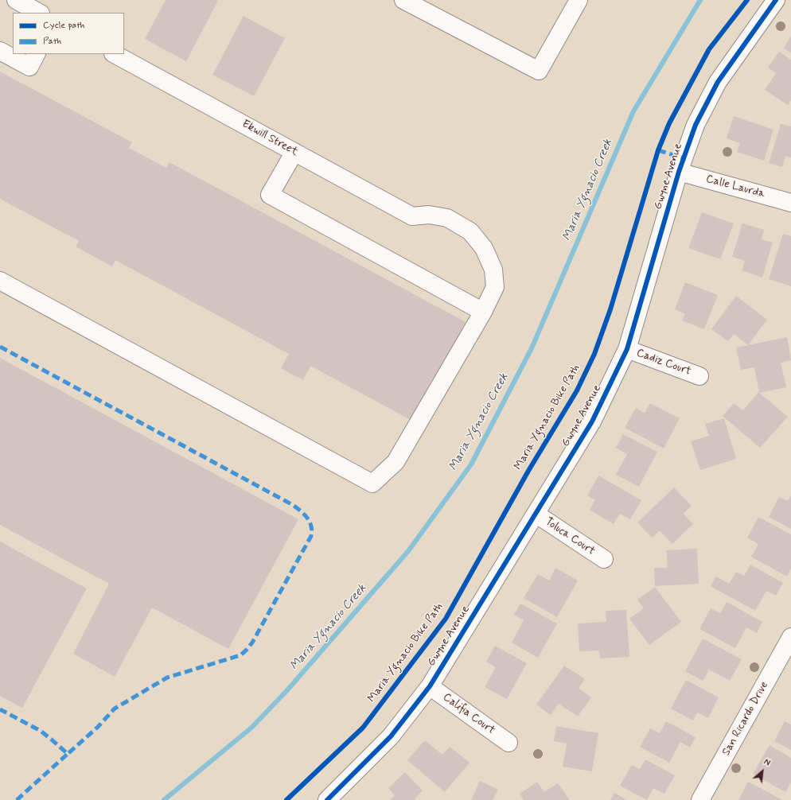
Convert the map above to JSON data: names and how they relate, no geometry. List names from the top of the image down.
{
  "streets": {
    "street": [
      "Ekwill Street",
      "Gwyne Avenue",
      "Calle Laurda",
      "Cadiz Court",
      "Toluca Court",
      "Califia Court",
      "San Ricardo Drive"
    ],
    "cycle path": ["Maria Ygnacio Bike Path"]
  },
  "crossings": [
    ["Gwyne Avenue", "Calle Laurda"],
    ["Gwyne Avenue", "Cadiz Court"],
    ["Gwyne Avenue", "Toluca Court"],
    ["Gwyne Avenue", "Califia Court"]
  ],
  "water": ["Maria Ygnacio Creek"],
  "legend": ["Cycle path", "Path"],
  "north": "top right"
}
